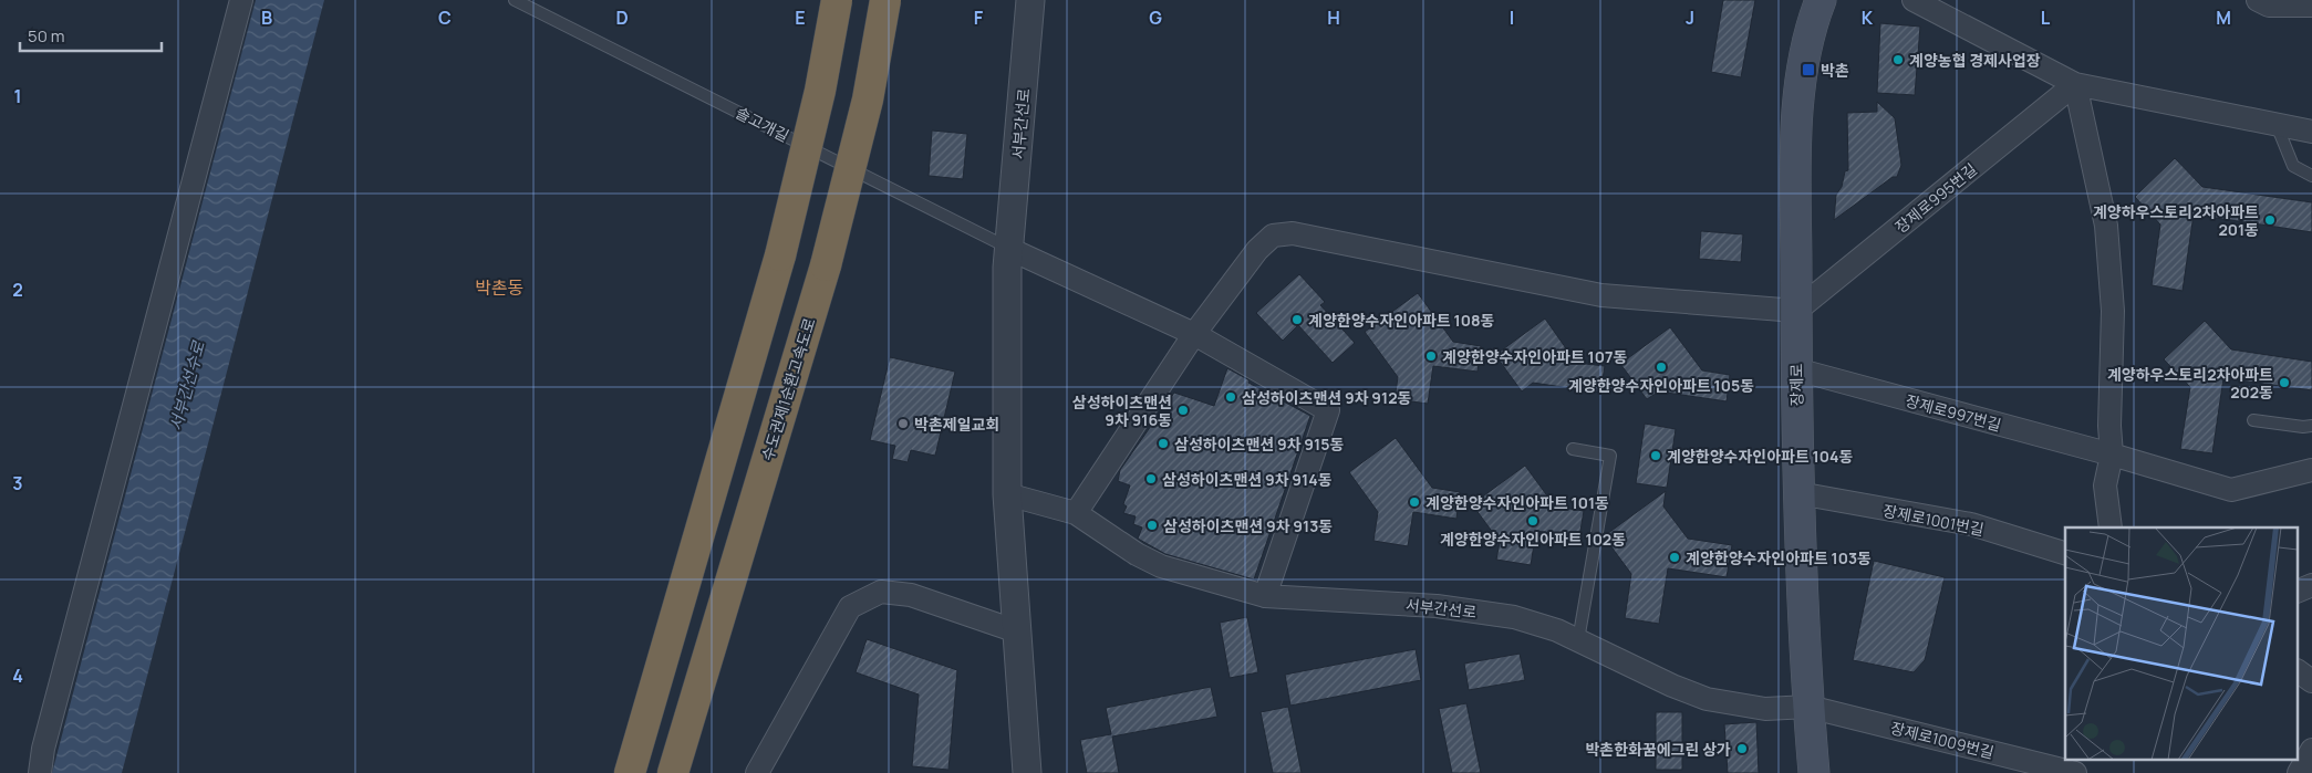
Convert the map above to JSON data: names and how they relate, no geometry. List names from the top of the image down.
{
  "streets": {
    "highway": ["수도권제1순환고속도로"],
    "main road": ["장제로"],
    "street": [
      "서부간선로",
      "장제로995번길",
      "장제로997번길",
      "장제로1001번길",
      "장제로1009번길"
    ],
    "lane": ["솔고개길"]
  },
  "crossings": [
    ["솔고개길", "서부간선로"],
    ["서부간선로", "장제로"],
    ["서부간선로", "장제로1009번길"],
    ["장제로995번길", "장제로"],
    ["장제로", "장제로997번길"],
    ["장제로", "장제로1001번길"],
    ["장제로", "장제로1009번길"]
  ],
  "districts": ["박촌동"],
  "water": ["서부간선수로"],
  "places": {
    "other": [
      "계양농협 경제사업장",
      "계양하우스토리2차아파트 201동",
      "계양한양수자인아파트 108동",
      "계양한양수자인아파트 107동",
      "계양한양수자인아파트 105동",
      "계양하우스토리2차아파트 202동",
      "삼성하이츠맨션 9차 912동",
      "삼성하이츠맨션 9차 916동",
      "박촌제일교회",
      "삼성하이츠맨션 9차 915동",
      "계양한양수자인아파트 104동",
      "삼성하이츠맨션 9차 914동",
      "계양한양수자인아파트 101동",
      "계양한양수자인아파트 102동",
      "삼성하이츠맨션 9차 913동",
      "계양한양수자인아파트 103동",
      "박촌한화꿈에그린 상가"
    ],
    "transit": ["박촌"]
  },
  "scale_bar": "50 m",
  "grid": {
    "columns": [
      "B",
      "C",
      "D",
      "E",
      "F",
      "G",
      "H",
      "I",
      "J",
      "K",
      "L",
      "M"
    ],
    "rows": [
      "1",
      "2",
      "3",
      "4"
    ]
  }
}
